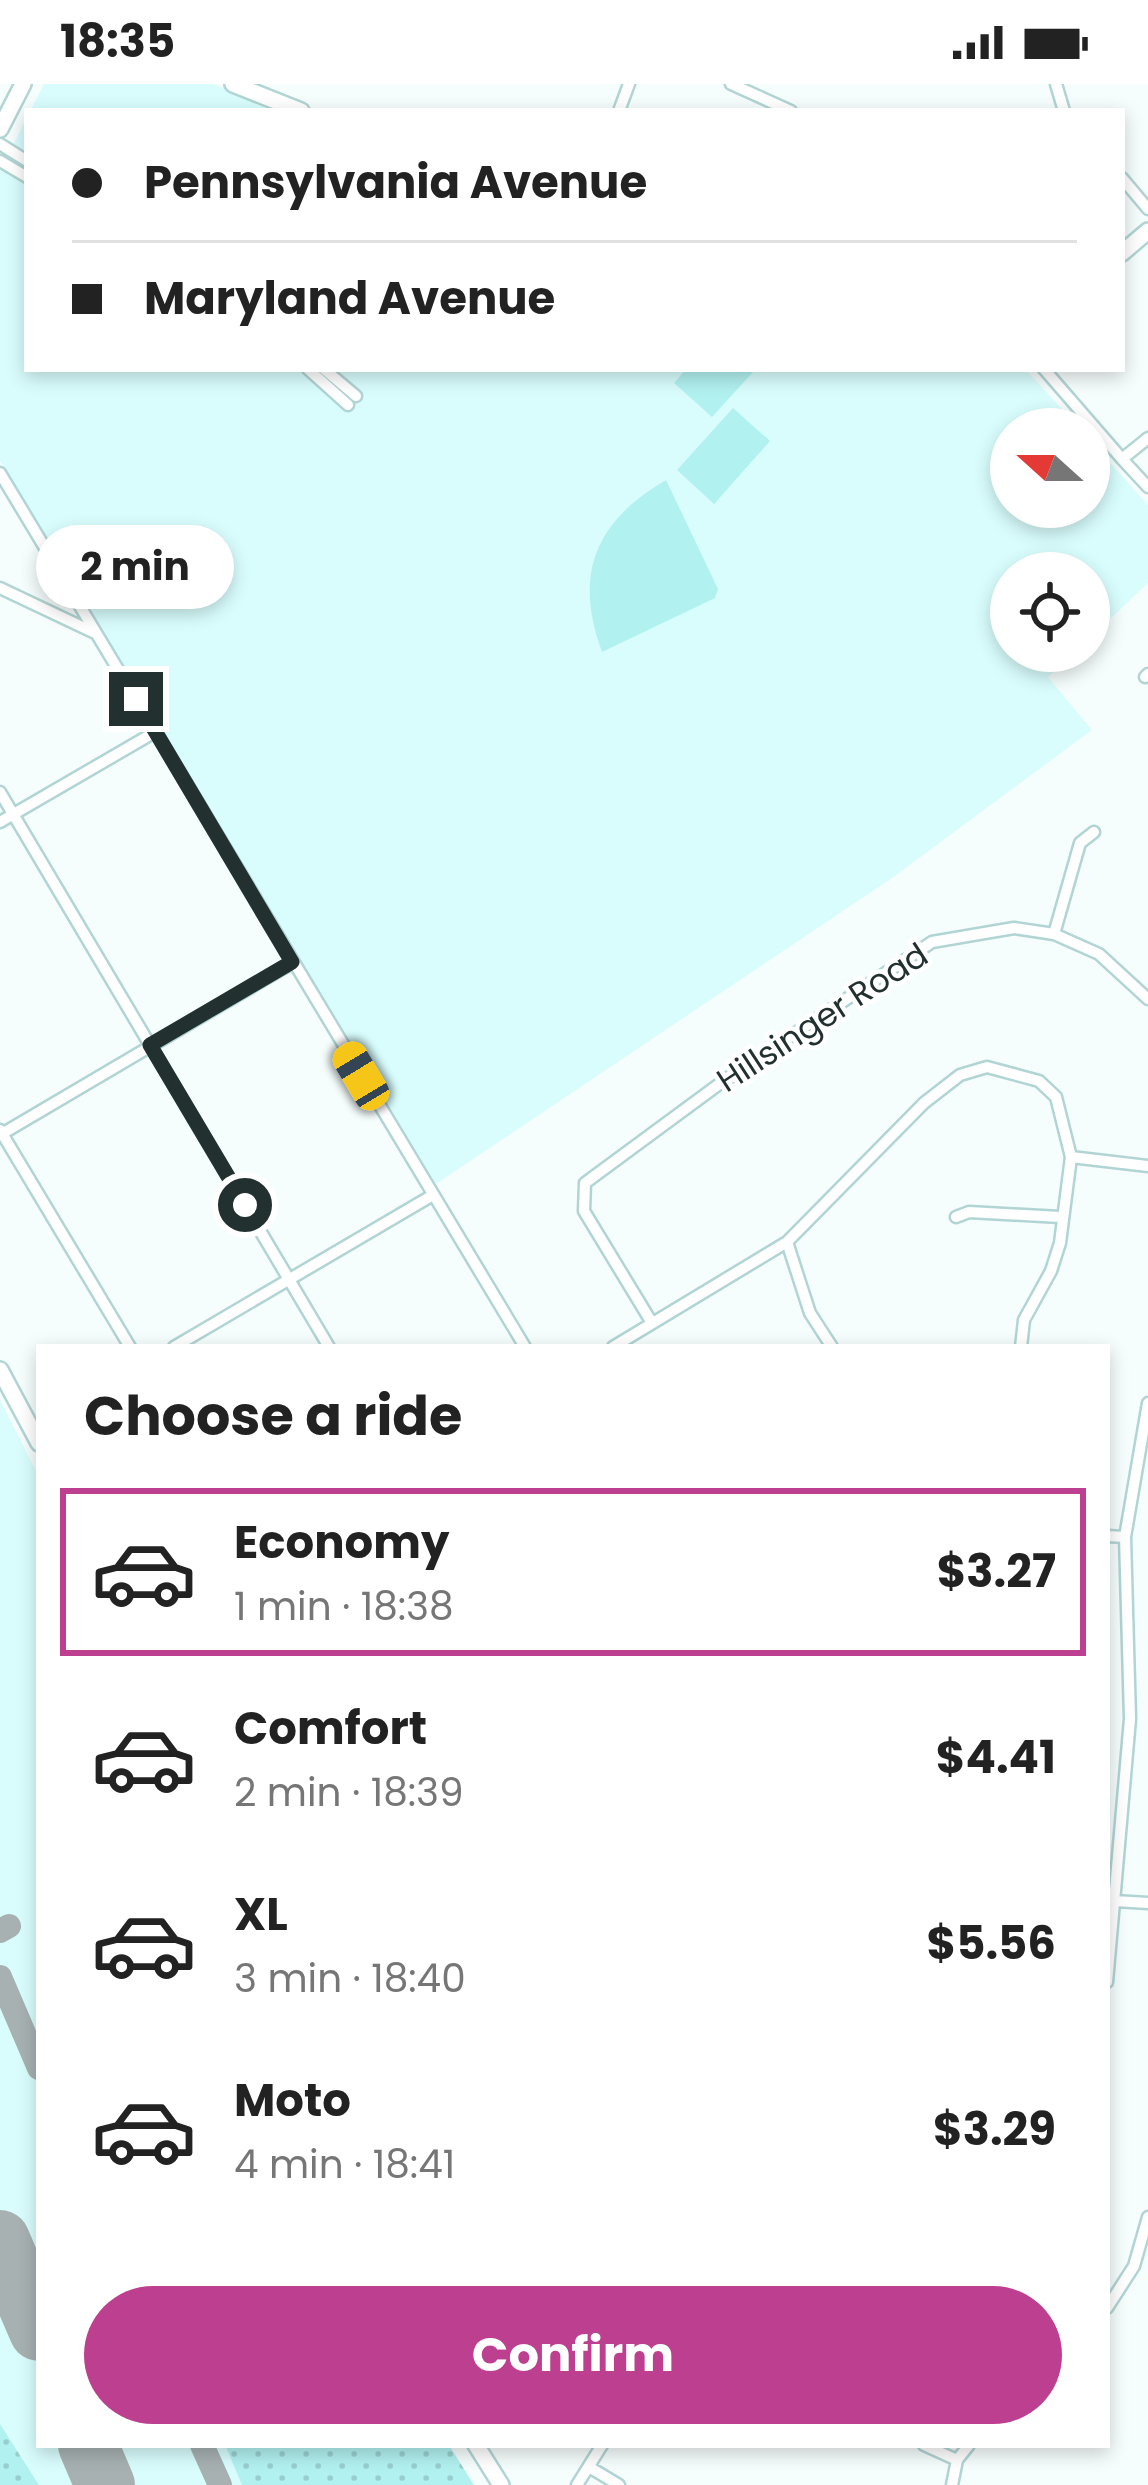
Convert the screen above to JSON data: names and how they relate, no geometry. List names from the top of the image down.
{
  "streets": {
    "street": ["Hillsinger Road"]
  },
  "north": "left",
  "page": {
    "status": "18:35",
    "banner": ["Pennsylvania Avenue", "Maryland Avenue"],
    "bubble": "2 min",
    "heading": "Choose a ride",
    "list": [
      {
        "name": "Economy",
        "note": "1 min · 18:38",
        "value": "$3.27"
      },
      {
        "name": "Comfort",
        "note": "2 min · 18:39",
        "value": "$4.41"
      },
      {
        "name": "XL",
        "note": "3 min · 18:40",
        "value": "$5.56"
      },
      {
        "name": "Moto",
        "note": "4 min · 18:41",
        "value": "$3.29"
      }
    ],
    "buttons": "Confirm"
  }
}
